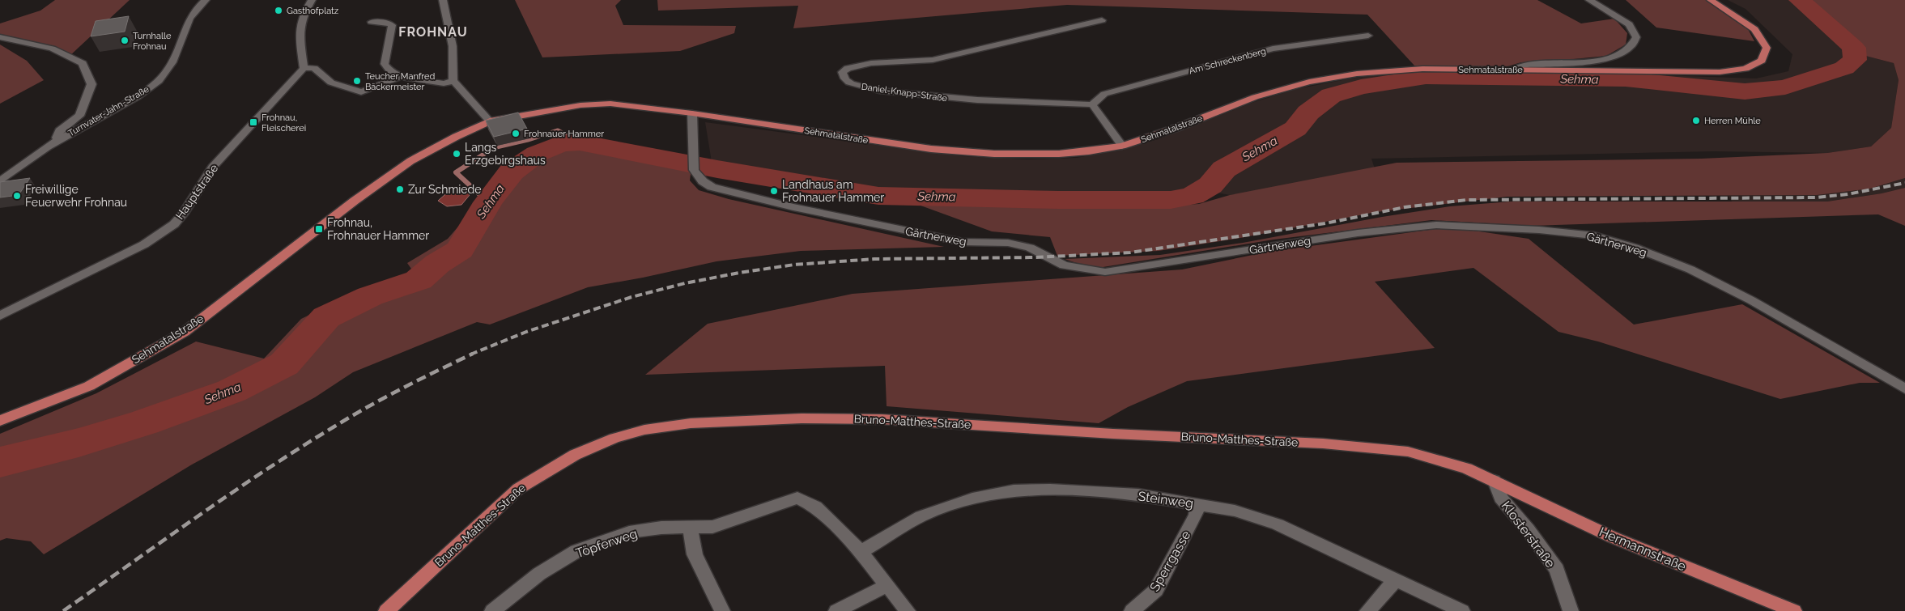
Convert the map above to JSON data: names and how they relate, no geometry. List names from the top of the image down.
{
  "streets": {
    "main road": ["Sehmatalstraße", "Bruno-Matthes-Straße", "Hermannstraße"],
    "street": [
      "Am Schreckenberg",
      "Daniel-Knapp-Straße",
      "Turnvater-Jahn-Straße",
      "Hauptstraße",
      "Gärtnerweg",
      "Steinweg",
      "Klosterstraße",
      "Töpferweg",
      "Sperrgasse"
    ]
  },
  "crossings": [
    ["Am Schreckenberg", "Daniel-Knapp-Straße"],
    ["Sehmatalstraße", "Gärtnerweg"],
    ["Bruno-Matthes-Straße", "Klosterstraße"],
    ["Bruno-Matthes-Straße", "Hermannstraße"],
    ["Steinweg", "Töpferweg"],
    ["Steinweg", "Sperrgasse"],
    ["Klosterstraße", "Hermannstraße"]
  ],
  "districts": ["FROHNAU"],
  "water": ["Sehma"],
  "places": {
    "other": [
      "Gasthofplatz",
      "Turnhalle Frohnau",
      "Teucher Manfred Bäckermeister",
      "Herren Mühle",
      "Frohnauer Hammer",
      "Langs Erzgebirgshaus",
      "Zur Schmiede",
      "Landhaus am Frohnauer Hammer",
      "Freiwillige Feuerwehr Frohnau"
    ],
    "transit": ["Frohnau, Fleischerei", "Frohnau, Frohnauer Hammer"]
  }
}
